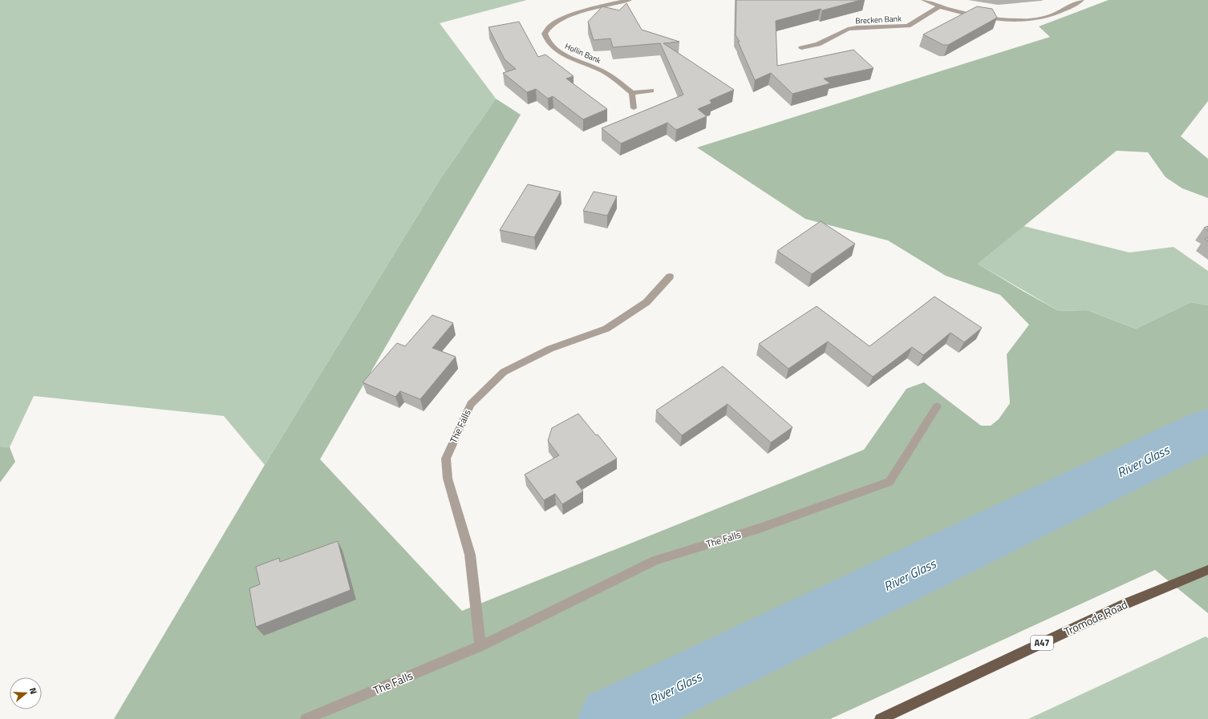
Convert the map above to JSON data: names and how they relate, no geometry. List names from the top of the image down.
{
  "streets": {
    "main road": ["Tromode Road", "A47"],
    "street": ["Brecken Bank", "Hollin Bank", "The Falls"]
  },
  "water": ["River Glass"],
  "north": "right"
}
